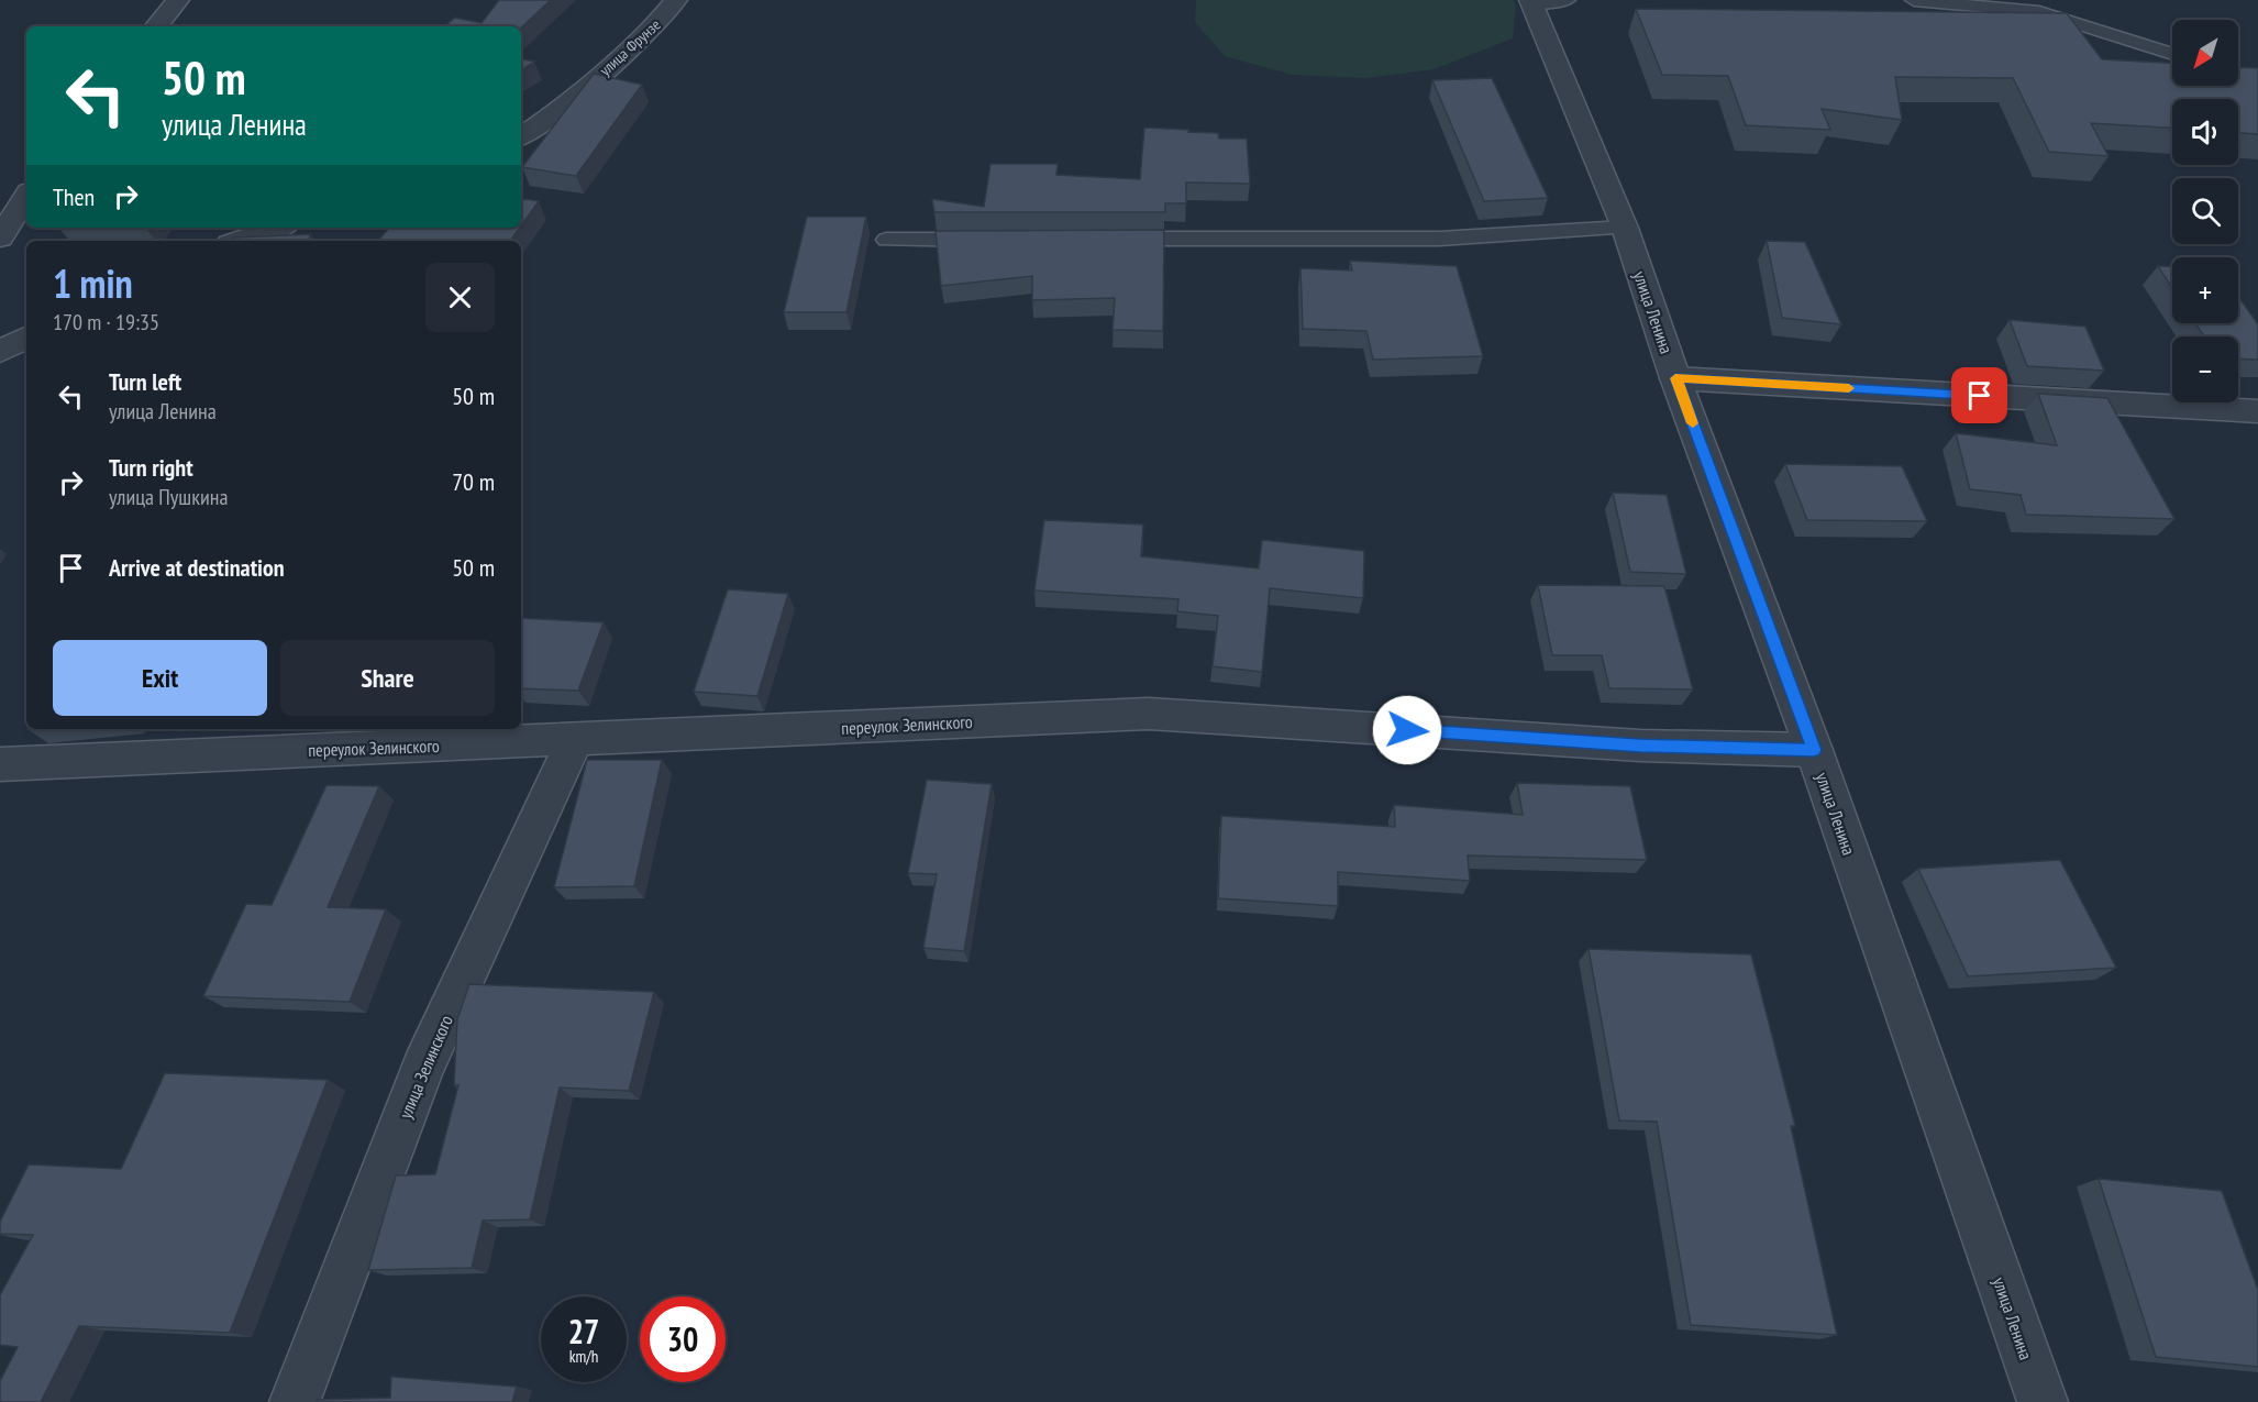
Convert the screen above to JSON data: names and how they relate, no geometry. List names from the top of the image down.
{
  "streets": {
    "street": [
      "улица Фрунзе",
      "улица Ленина",
      "переулок Зелинского",
      "улица Зелинского"
    ]
  },
  "crossings": [
    ["улица Ленина", "переулок Зелинского"],
    ["переулок Зелинского", "улица Зелинского"]
  ],
  "north": "bottom left",
  "page": {
    "map_buttons": ["+", "−"],
    "turn": ["50 m", "улица Ленина"],
    "then": "Then",
    "heading": ["1 min", "170 m · 19:35"],
    "list": [
      {
        "name": "Turn left",
        "note": "улица Ленина",
        "value": "50 m"
      },
      {
        "name": "Turn right",
        "note": "улица Пушкина",
        "value": "70 m"
      },
      {
        "name": "Arrive at destination",
        "value": "50 m"
      }
    ],
    "buttons": ["Exit", "Share"],
    "speed": "27 km/h",
    "limit": "30"
  }
}
